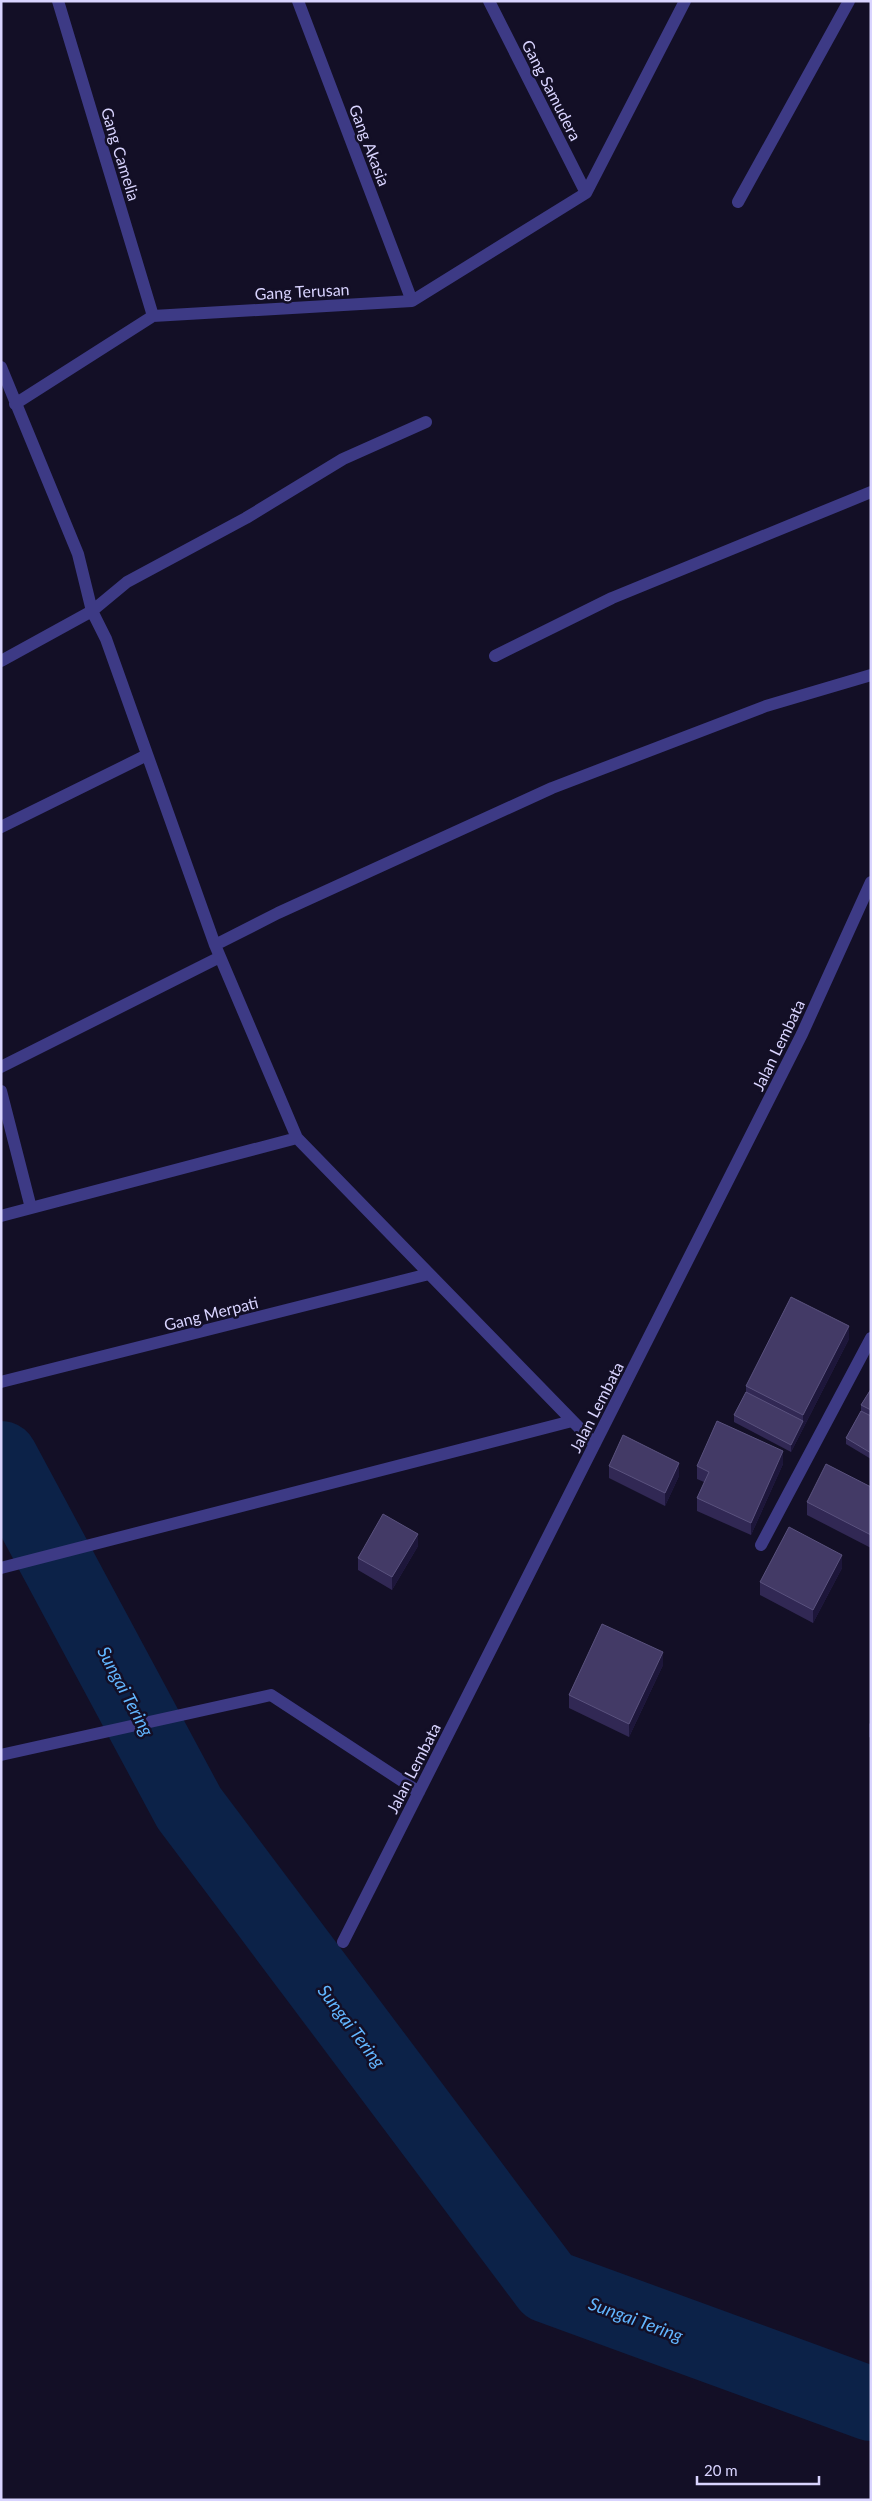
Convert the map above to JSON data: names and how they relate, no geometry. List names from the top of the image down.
{
  "streets": {
    "street": [
      "Gang Samudera",
      "Gang Akasia",
      "Gang Camelia",
      "Gang Terusan",
      "Jalan Lembata",
      "Gang Merpati"
    ]
  },
  "crossings": [
    ["Gang Samudera", "Gang Terusan"],
    ["Gang Akasia", "Gang Terusan"],
    ["Gang Camelia", "Gang Terusan"]
  ],
  "water": ["Sungai Tering"],
  "scale_bar": "20 m"
}
